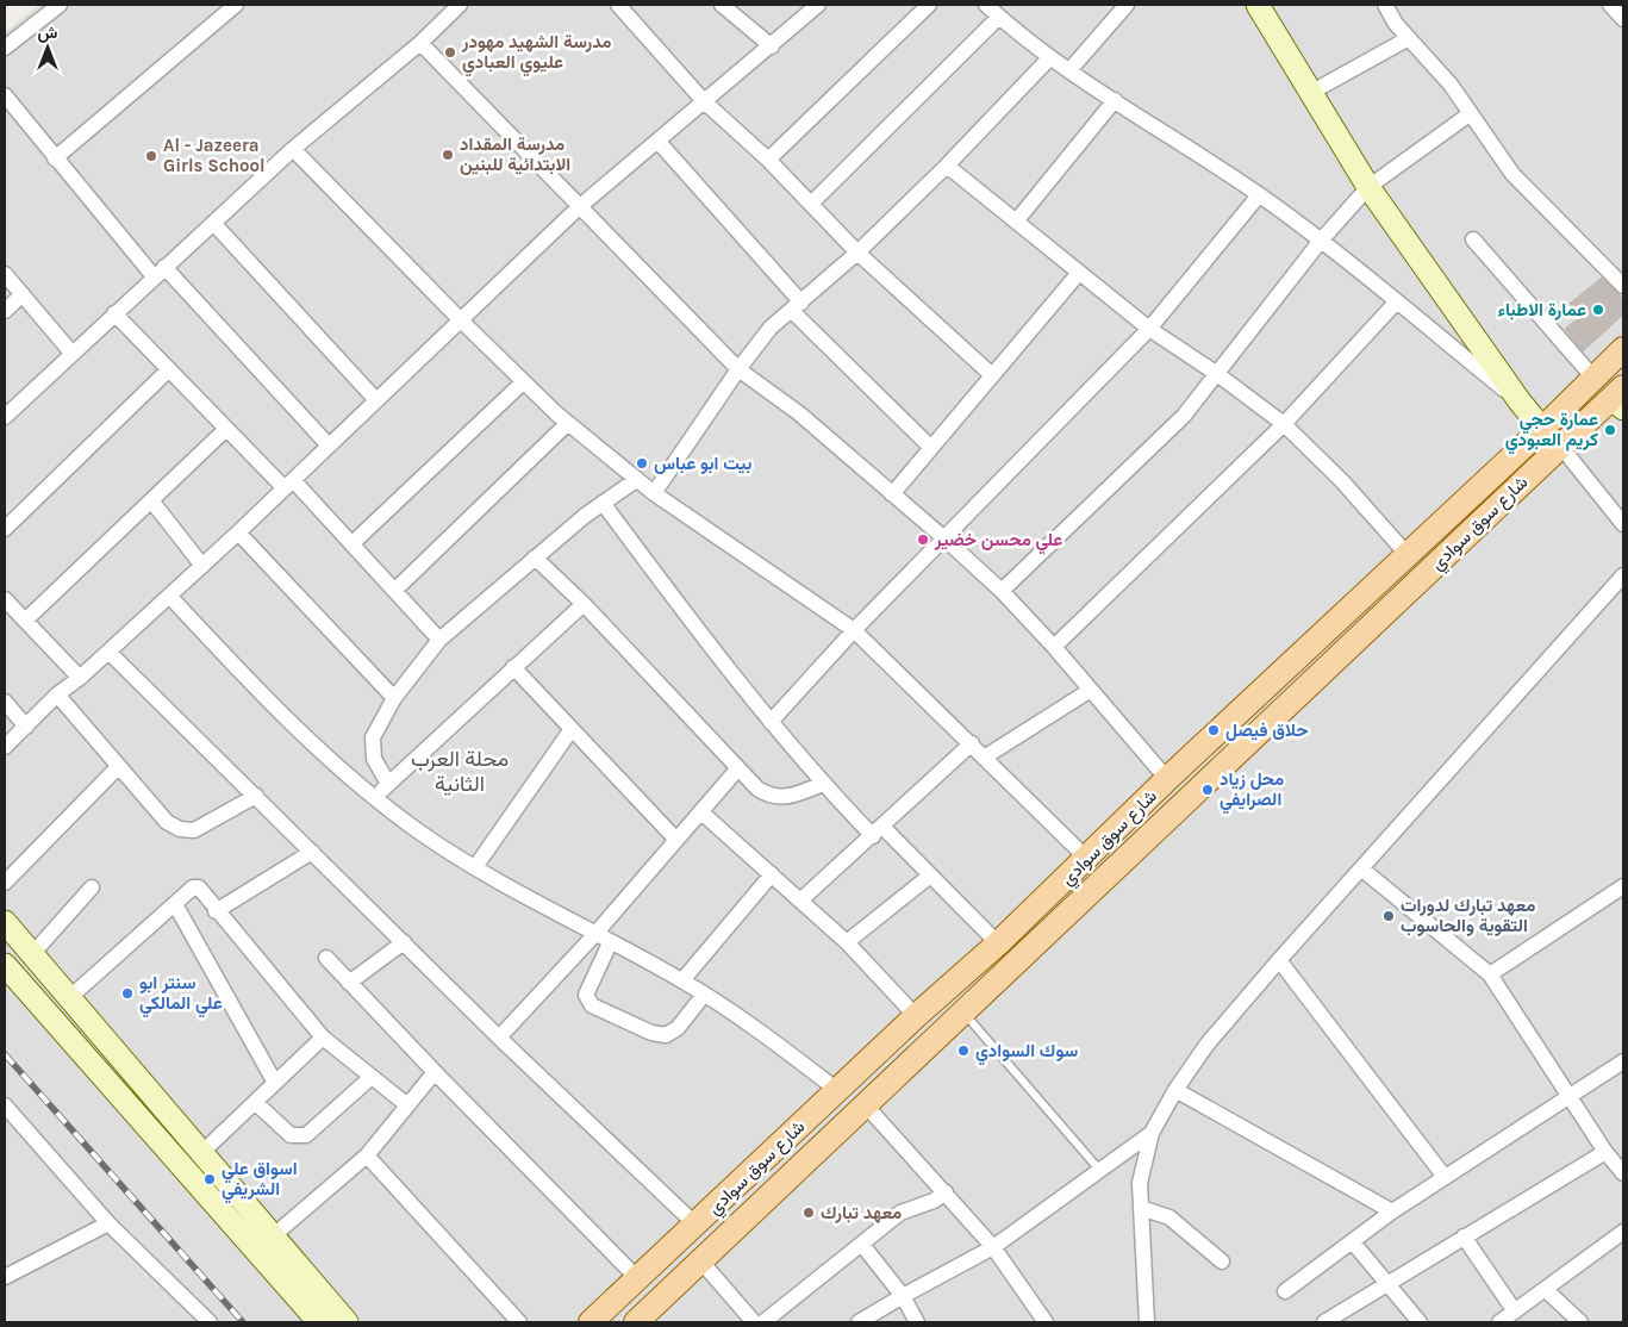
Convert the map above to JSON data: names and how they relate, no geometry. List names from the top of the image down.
{
  "streets": {
    "main road": ["شارع سوق سوادي"]
  },
  "districts": ["محلة العرب الثانية"],
  "places": [
    "مدرسة الشهيد مهودر عليوي العبادي",
    "مدرسة المقداد الابتدائية للبنين",
    "Al - Jazeera Girls School",
    "عمارة الاطباء",
    "عمارة حجي كريم العبودي",
    "بيت ابو عباس",
    "علي محسن خضير",
    "حلاق فيصل",
    "محل زياد الصرايفي",
    "معهد تبارك لدورات التقوية والحاسوب",
    "سنتر ابو علي المالكي",
    "سوك السوادي",
    "اسواق علي الشريفي",
    "معهد تبارك"
  ],
  "north": "top"
}
